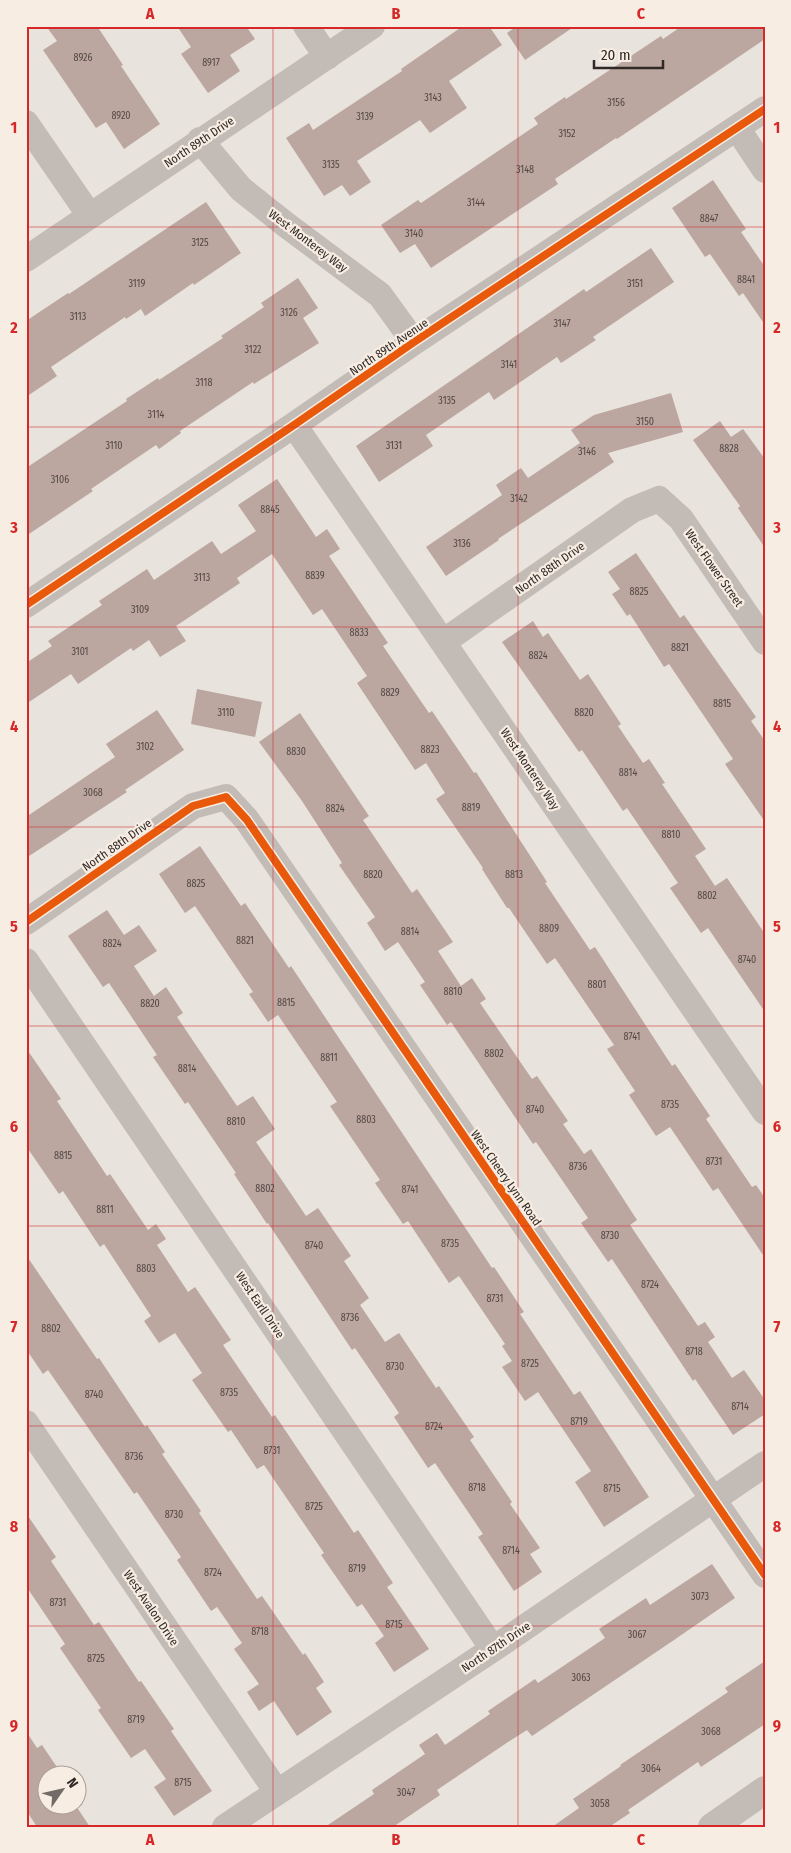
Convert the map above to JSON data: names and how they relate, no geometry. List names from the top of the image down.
{
  "streets": {
    "street": [
      "North 89th Drive",
      "West Monterey Way",
      "North 89th Avenue",
      "North 88th Drive",
      "West Flower Street",
      "West Cheery Lynn Road",
      "West Earll Drive",
      "West Avalon Drive",
      "North 87th Drive"
    ]
  },
  "crossings": [
    ["North 89th Drive", "West Monterey Way"],
    ["West Monterey Way", "North 89th Avenue"],
    ["West Monterey Way", "North 88th Drive"],
    ["North 88th Drive", "West Flower Street"],
    ["North 88th Drive", "West Cheery Lynn Road"],
    ["West Cheery Lynn Road", "North 87th Drive"],
    ["West Earll Drive", "North 87th Drive"],
    ["West Avalon Drive", "North 87th Drive"]
  ],
  "house_numbers": [
    "8926",
    "8917",
    "3143",
    "3156",
    "8920",
    "3139",
    "3152",
    "3135",
    "3148",
    "3144",
    "8847",
    "3140",
    "3125",
    "8841",
    "3119",
    "3151",
    "3126",
    "3113",
    "3147",
    "3122",
    "3141",
    "3118",
    "3135",
    "3114",
    "3150",
    "3110",
    "3131",
    "8828",
    "3146",
    "3106",
    "3142",
    "8845",
    "3136",
    "8839",
    "3113",
    "8825",
    "3109",
    "8833",
    "8821",
    "3101",
    "8824",
    "8829",
    "8815",
    "3110",
    "8820",
    "3102",
    "8823",
    "8830",
    "8814",
    "3068",
    "8819",
    "8824",
    "8810",
    "8820",
    "8813",
    "8825",
    "8802",
    "8809",
    "8814",
    "8821",
    "8824",
    "8740",
    "8801",
    "8810",
    "8815",
    "8820",
    "8741",
    "8802",
    "8811",
    "8814",
    "8735",
    "8740",
    "8803",
    "8810",
    "8815",
    "8731",
    "8736",
    "8802",
    "8741",
    "8811",
    "8730",
    "8735",
    "8740",
    "8803",
    "8724",
    "8731",
    "8736",
    "8802",
    "8718",
    "8725",
    "8730",
    "8735",
    "8740",
    "8714",
    "8719",
    "8724",
    "8731",
    "8736",
    "8718",
    "8715",
    "8725",
    "8730",
    "8714",
    "8719",
    "8724",
    "3073",
    "8731",
    "8715",
    "8718",
    "3067",
    "8725",
    "3063",
    "8719",
    "3068",
    "3064",
    "8715",
    "3047",
    "3058"
  ],
  "scale_bar": "20 m",
  "north": "top right",
  "grid": {
    "columns": ["A", "B", "C"],
    "rows": [
      "1",
      "2",
      "3",
      "4",
      "5",
      "6",
      "7",
      "8",
      "9"
    ]
  }
}
